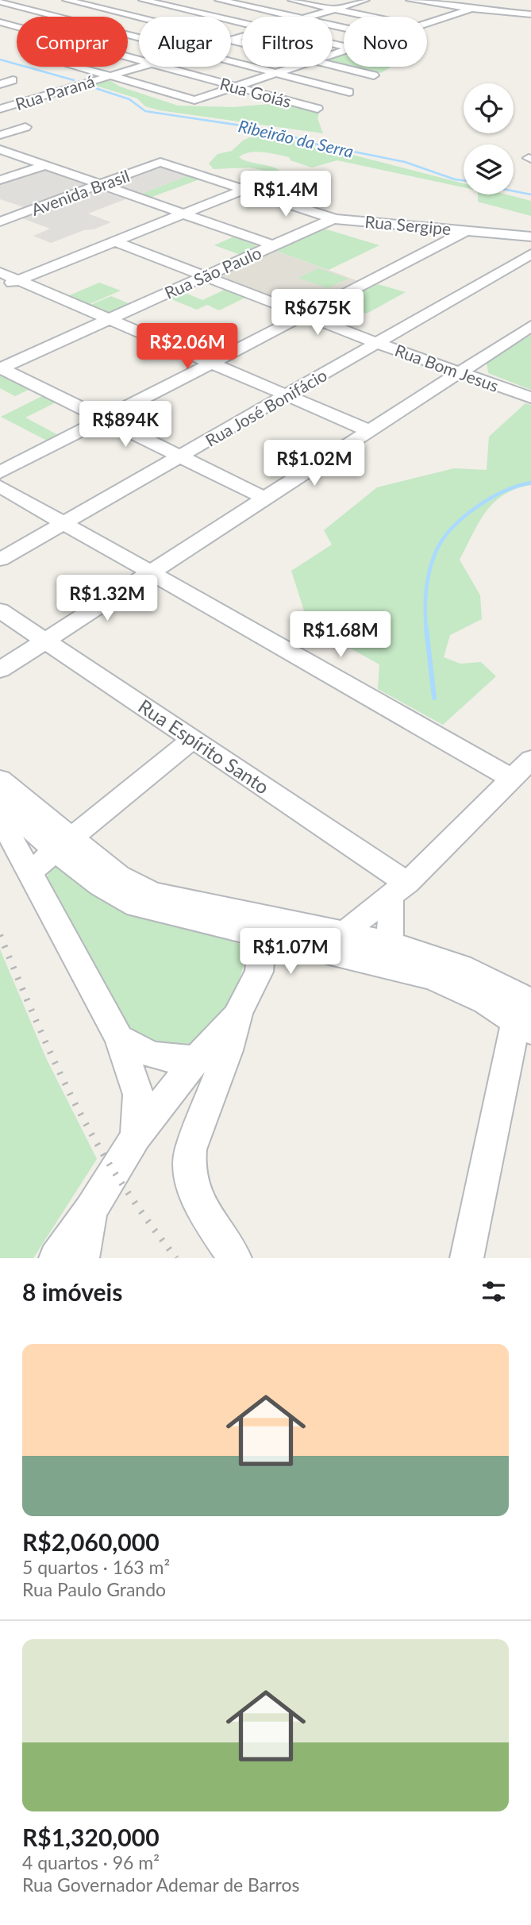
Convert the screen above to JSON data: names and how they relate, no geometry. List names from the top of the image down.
{
  "streets": {
    "street": [
      "Rua Paraná",
      "Rua Goiás",
      "Avenida Brasil",
      "Rua Sergipe",
      "Rua São Paulo",
      "Rua Bom Jesus",
      "Rua José Bonifácio",
      "Rua Espírito Santo"
    ]
  },
  "crossings": [
    ["Avenida Brasil", "Rua Sergipe"],
    ["Rua Sergipe", "Rua São Paulo"],
    ["Rua São Paulo", "Rua Bom Jesus"],
    ["Rua Bom Jesus", "Rua José Bonifácio"]
  ],
  "water": ["Ribeirão da Serra"],
  "page": {
    "chip": [
      "Comprar",
      "Alugar",
      "Filtros",
      "Novo"
    ],
    "price": [
      "R$1.4M",
      "R$675K",
      "R$2.06M",
      "R$894K",
      "R$1.02M",
      "R$1.32M",
      "R$1.68M",
      "R$1.07M"
    ],
    "heading": "8 imóveis",
    "list": [
      {
        "name": "R$2,060,000",
        "note": "5 quartos · 163 m² · Rua Paulo Grando"
      },
      {
        "name": "R$1,320,000",
        "note": "4 quartos · 96 m² · Rua Governador Ademar de Barros"
      }
    ]
  }
}
